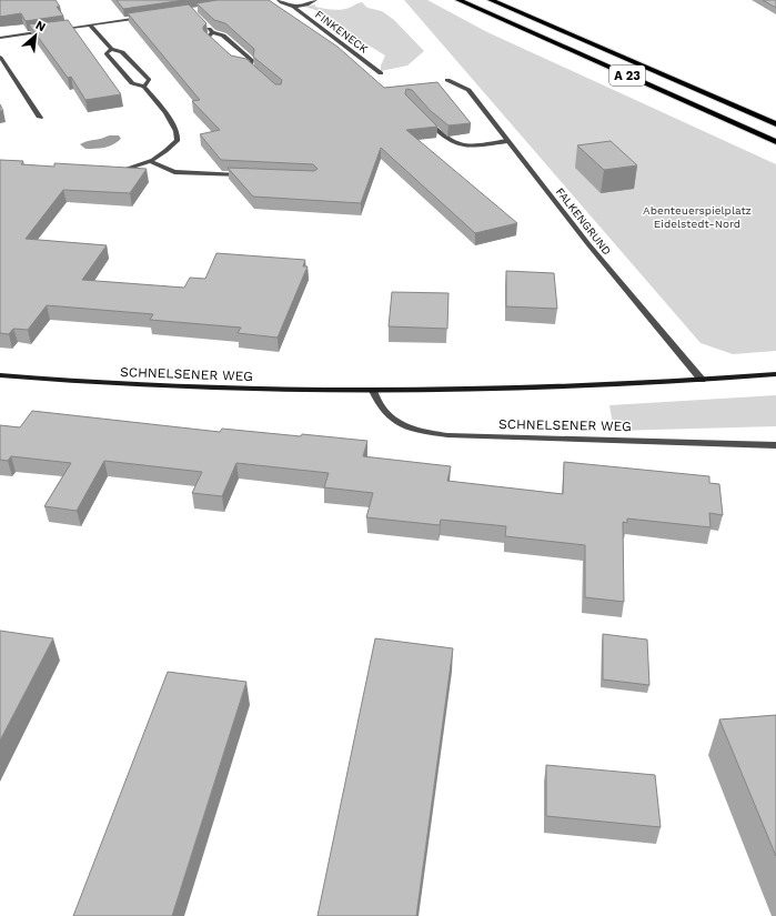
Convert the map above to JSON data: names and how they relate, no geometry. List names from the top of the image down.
{
  "streets": {
    "highway": ["A 23"],
    "street": ["FINKENECK", "FALKENGRUND", "SCHNELSENER WEG"]
  },
  "crossings": [
    ["FALKENGRUND", "SCHNELSENER WEG"]
  ],
  "parks": ["Abenteuerspielplatz Eidelstedt-Nord"],
  "north": "top right"
}
